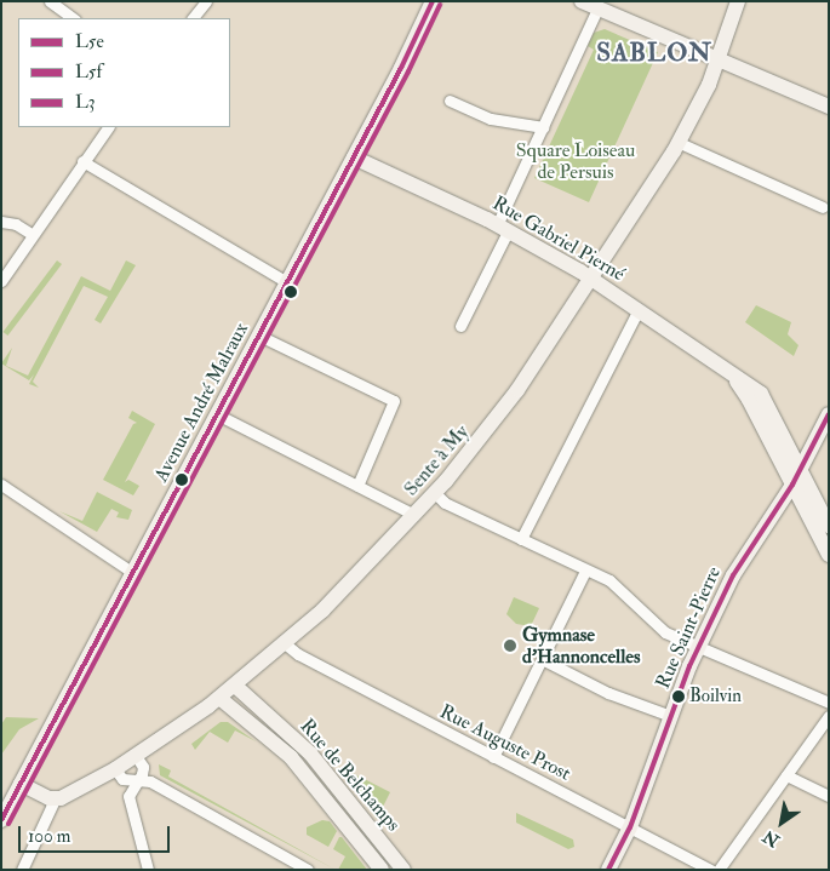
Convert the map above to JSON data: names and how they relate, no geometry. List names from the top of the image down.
{
  "streets": {
    "street": [
      "Rue Gabriel Pierné",
      "Avenue André Malraux",
      "Sente à My",
      "Rue Saint-Pierre",
      "Rue Auguste Prost",
      "Rue de Belchamps"
    ]
  },
  "crossings": [
    ["Rue Gabriel Pierné", "Avenue André Malraux"],
    ["Rue Gabriel Pierné", "Sente à My"],
    ["Rue Gabriel Pierné", "Rue Saint-Pierre"],
    ["Sente à My", "Rue Auguste Prost"],
    ["Sente à My", "Rue de Belchamps"],
    ["Rue Saint-Pierre", "Rue Auguste Prost"]
  ],
  "districts": ["SABLON"],
  "parks": ["Square Loiseau de Persuis"],
  "places": ["Gymnase d'Hannoncelles", "Boilvin"],
  "lines": ["transit line L5e", "transit line L5f", "transit line L3"],
  "legend": ["L5e", "L5f", "L3"],
  "scale_bar": "100 m",
  "north": "bottom left"
}
